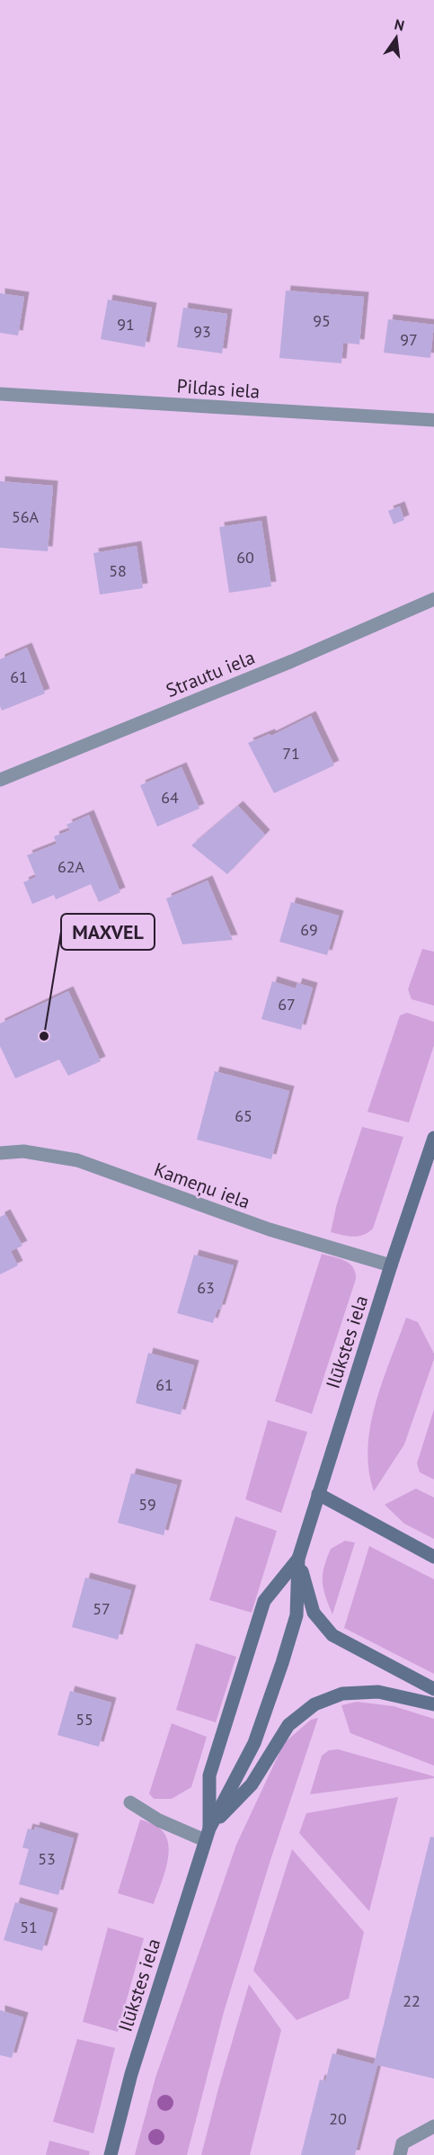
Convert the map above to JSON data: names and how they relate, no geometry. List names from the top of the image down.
{
  "streets": {
    "street": [
      "Pildas iela",
      "Strautu iela",
      "Kameņu iela",
      "Ilūkstes iela"
    ]
  },
  "crossings": [
    ["Kameņu iela", "Ilūkstes iela"]
  ],
  "places": ["MAXVEL"],
  "house_numbers": [
    "95",
    "91",
    "93",
    "97",
    "56A",
    "60",
    "58",
    "61",
    "71",
    "64",
    "62A",
    "69",
    "67",
    "65",
    "63",
    "61",
    "59",
    "57",
    "55",
    "53",
    "51",
    "22",
    "20"
  ],
  "north": "top"
}
